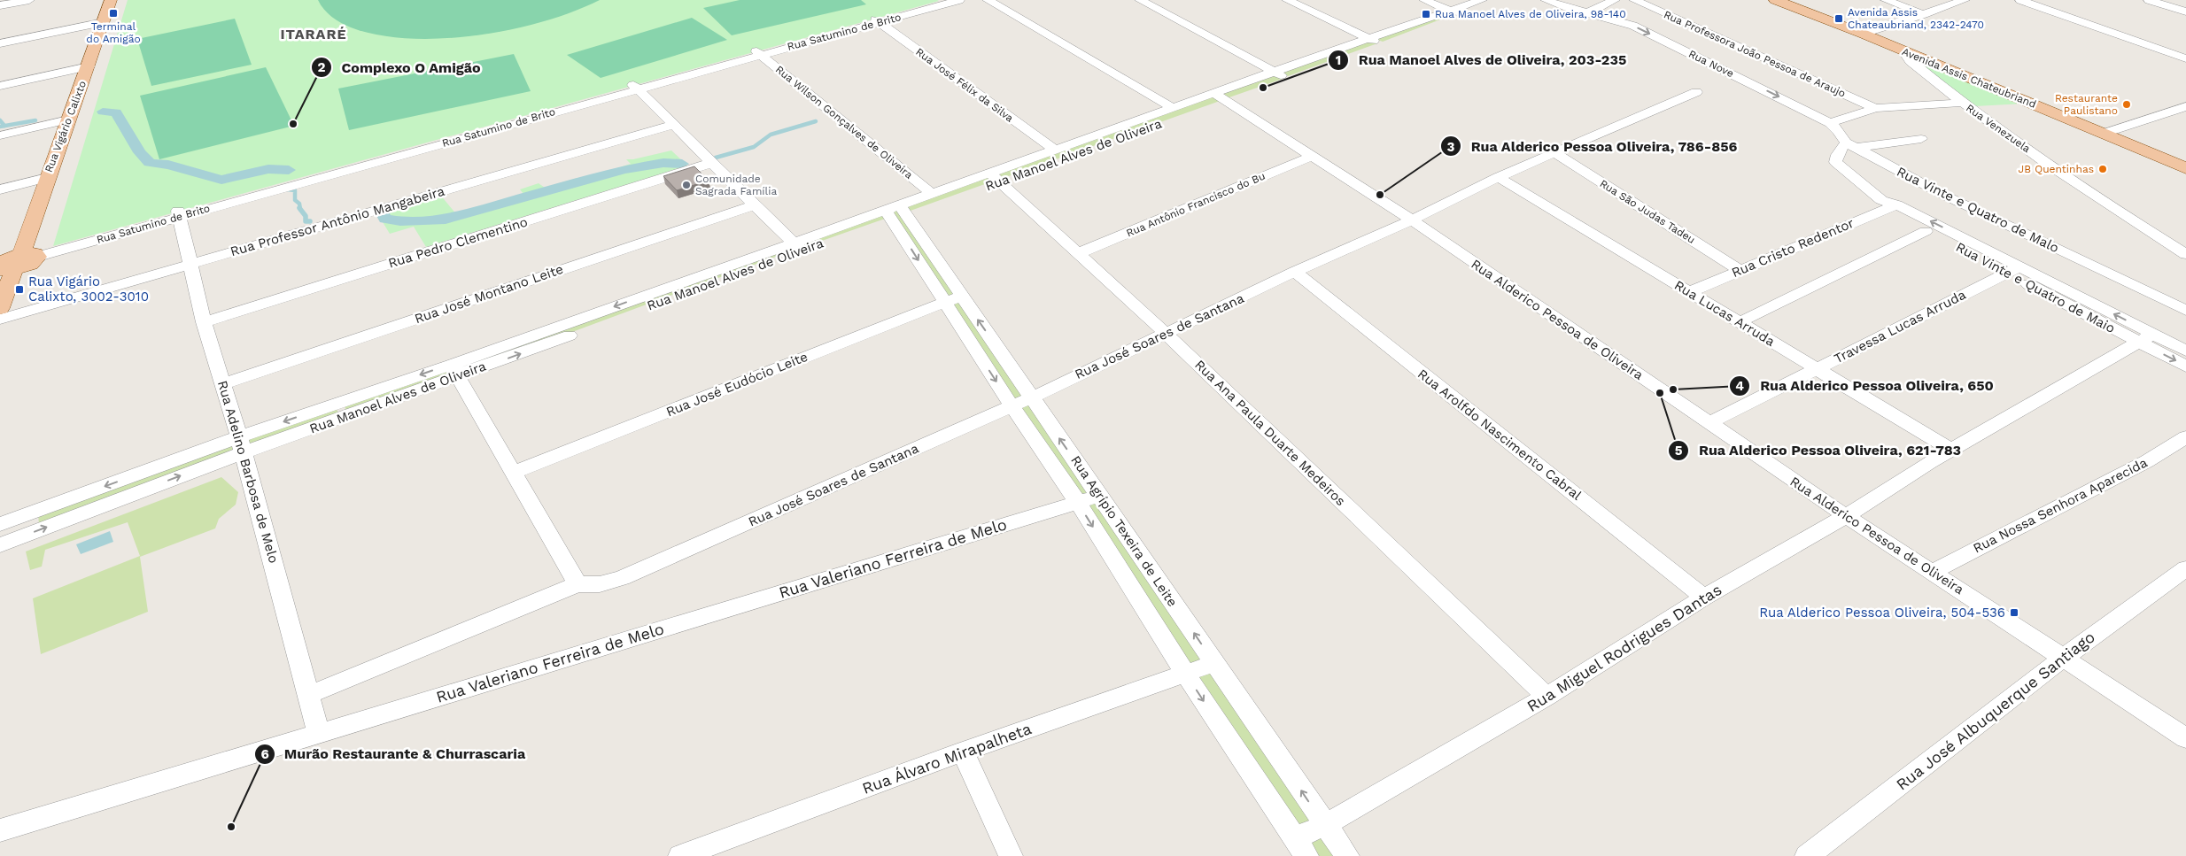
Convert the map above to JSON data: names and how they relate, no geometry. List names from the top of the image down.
{
  "streets": {
    "main road": ["Avenida Assis Chateubriand", "Rua Vigário Calixto"],
    "street": [
      "Rua Satumino de Brito",
      "Rua Professora João Pessoa de Araujo",
      "Rua Nove",
      "Rua José Félix da Silva",
      "Rua Wilson Gonçalves de Oliveira",
      "Rua Venezuela",
      "Rua Manoel Alves de Oliveira",
      "Rua Antônio Francisco do Bu",
      "Rua Vinte e Quatro de Malo",
      "Rua São Judas Tadeu",
      "Rua Professor Antônio Mangabeira",
      "Rua Pedro Clementino",
      "Rua Cristo Redentor",
      "Rua Vinte e Quatro de Maio",
      "Rua José Montano Leite",
      "Rua Lucas Arruda",
      "Rua Alderico Pessoa de Oliveira",
      "Travessa Lucas Arruda",
      "Rua José Soares de Santana",
      "Rua José Eudócio Leite",
      "Rua Ana Paula Duarte Medeiros",
      "Rua Arolfdo Nascimento Cabral",
      "Rua Adelino Barbosa de Melo",
      "Rua Nossa Senhora Aparecida",
      "Rua Agrípio Texeira de Leite",
      "Rua Valeriano Ferreira de Melo",
      "Rua Miguel Rodrigues Dantas",
      "Rua José Albuquerque Santiago",
      "Rua Álvaro Mirapalheta"
    ]
  },
  "crossings": [
    ["Rua Satumino de Brito", "Rua José Félix da Silva"],
    ["Rua Satumino de Brito", "Rua Wilson Gonçalves de Oliveira"],
    ["Rua Satumino de Brito", "Rua Vigário Calixto"],
    ["Rua Satumino de Brito", "Rua Adelino Barbosa de Melo"],
    ["Avenida Assis Chateubriand", "Rua Venezuela"],
    ["Rua José Félix da Silva", "Rua Manoel Alves de Oliveira"],
    ["Rua Wilson Gonçalves de Oliveira", "Rua Manoel Alves de Oliveira"],
    ["Rua Manoel Alves de Oliveira", "Rua Alderico Pessoa de Oliveira"],
    ["Rua Manoel Alves de Oliveira", "Rua Ana Paula Duarte Medeiros"],
    ["Rua Manoel Alves de Oliveira", "Rua Adelino Barbosa de Melo"],
    ["Rua Manoel Alves de Oliveira", "Rua Agrípio Texeira de Leite"],
    ["Rua Antônio Francisco do Bu", "Rua Alderico Pessoa de Oliveira"],
    ["Rua Antônio Francisco do Bu", "Rua Ana Paula Duarte Medeiros"],
    ["Rua São Judas Tadeu", "Rua Cristo Redentor"],
    ["Rua São Judas Tadeu", "Rua José Soares de Santana"],
    ["Rua Professor Antônio Mangabeira", "Rua Adelino Barbosa de Melo"],
    ["Rua Pedro Clementino", "Rua Adelino Barbosa de Melo"],
    ["Rua Cristo Redentor", "Rua Vinte e Quatro de Maio"],
    ["Rua Cristo Redentor", "Rua Lucas Arruda"],
    ["Rua Vinte e Quatro de Maio", "Travessa Lucas Arruda"],
    ["Rua Vinte e Quatro de Maio", "Rua Miguel Rodrigues Dantas"],
    ["Rua José Montano Leite", "Rua Adelino Barbosa de Melo"],
    ["Rua Lucas Arruda", "Travessa Lucas Arruda"],
    ["Rua Lucas Arruda", "Rua José Soares de Santana"],
    ["Rua Lucas Arruda", "Rua Miguel Rodrigues Dantas"],
    ["Rua Alderico Pessoa de Oliveira", "Travessa Lucas Arruda"],
    ["Rua Alderico Pessoa de Oliveira", "Rua José Soares de Santana"],
    ["Rua Alderico Pessoa de Oliveira", "Rua Nossa Senhora Aparecida"],
    ["Rua Alderico Pessoa de Oliveira", "Rua Miguel Rodrigues Dantas"],
    ["Rua Alderico Pessoa de Oliveira", "Rua José Albuquerque Santiago"],
    ["Rua José Soares de Santana", "Rua Ana Paula Duarte Medeiros"],
    ["Rua José Soares de Santana", "Rua Arolfdo Nascimento Cabral"],
    ["Rua José Soares de Santana", "Rua Agrípio Texeira de Leite"],
    ["Rua José Eudócio Leite", "Rua Agrípio Texeira de Leite"],
    ["Rua Ana Paula Duarte Medeiros", "Rua Miguel Rodrigues Dantas"],
    ["Rua Arolfdo Nascimento Cabral", "Rua Miguel Rodrigues Dantas"],
    ["Rua Adelino Barbosa de Melo", "Rua Valeriano Ferreira de Melo"],
    ["Rua Agrípio Texeira de Leite", "Rua Valeriano Ferreira de Melo"],
    ["Rua Agrípio Texeira de Leite", "Rua Miguel Rodrigues Dantas"],
    ["Rua Agrípio Texeira de Leite", "Rua Álvaro Mirapalheta"]
  ],
  "one_way": ["Rua Nove"],
  "districts": ["ITARARÉ"],
  "places": {
    "transit": [
      "Terminal do Amigão",
      "Rua Manoel Alves de Oliveira, 98-140",
      "Avenida Assis Chateaubriand, 2342-2470",
      "Rua Vigário Calixto, 3002-3010",
      "Rua Alderico Pessoa Oliveira, 504-536"
    ],
    "other": [
      "Rua Manoel Alves de Oliveira, 203-235",
      "Restaurante Paulistano",
      "Complexo O Amigão",
      "JB Quentinhas",
      "Comunidade Sagrada Família",
      "Rua Alderico Pessoa Oliveira, 786-856",
      "Rua Alderico Pessoa Oliveira, 650",
      "Rua Alderico Pessoa Oliveira, 621-783",
      "Murão Restaurante & Churrascaria"
    ]
  }
}
